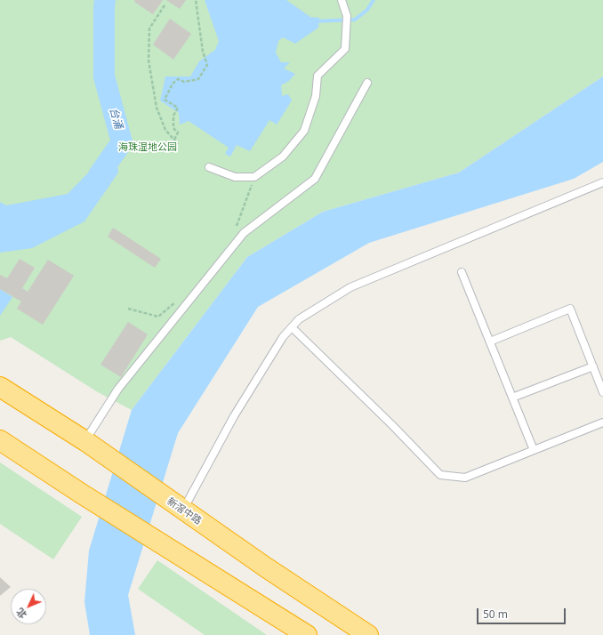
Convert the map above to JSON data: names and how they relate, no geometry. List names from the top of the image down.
{
  "streets": {
    "highway": ["新滘中路"]
  },
  "water": ["台涌"],
  "parks": ["海珠湿地公园"],
  "scale_bar": "50 m",
  "north": "bottom left"
}
